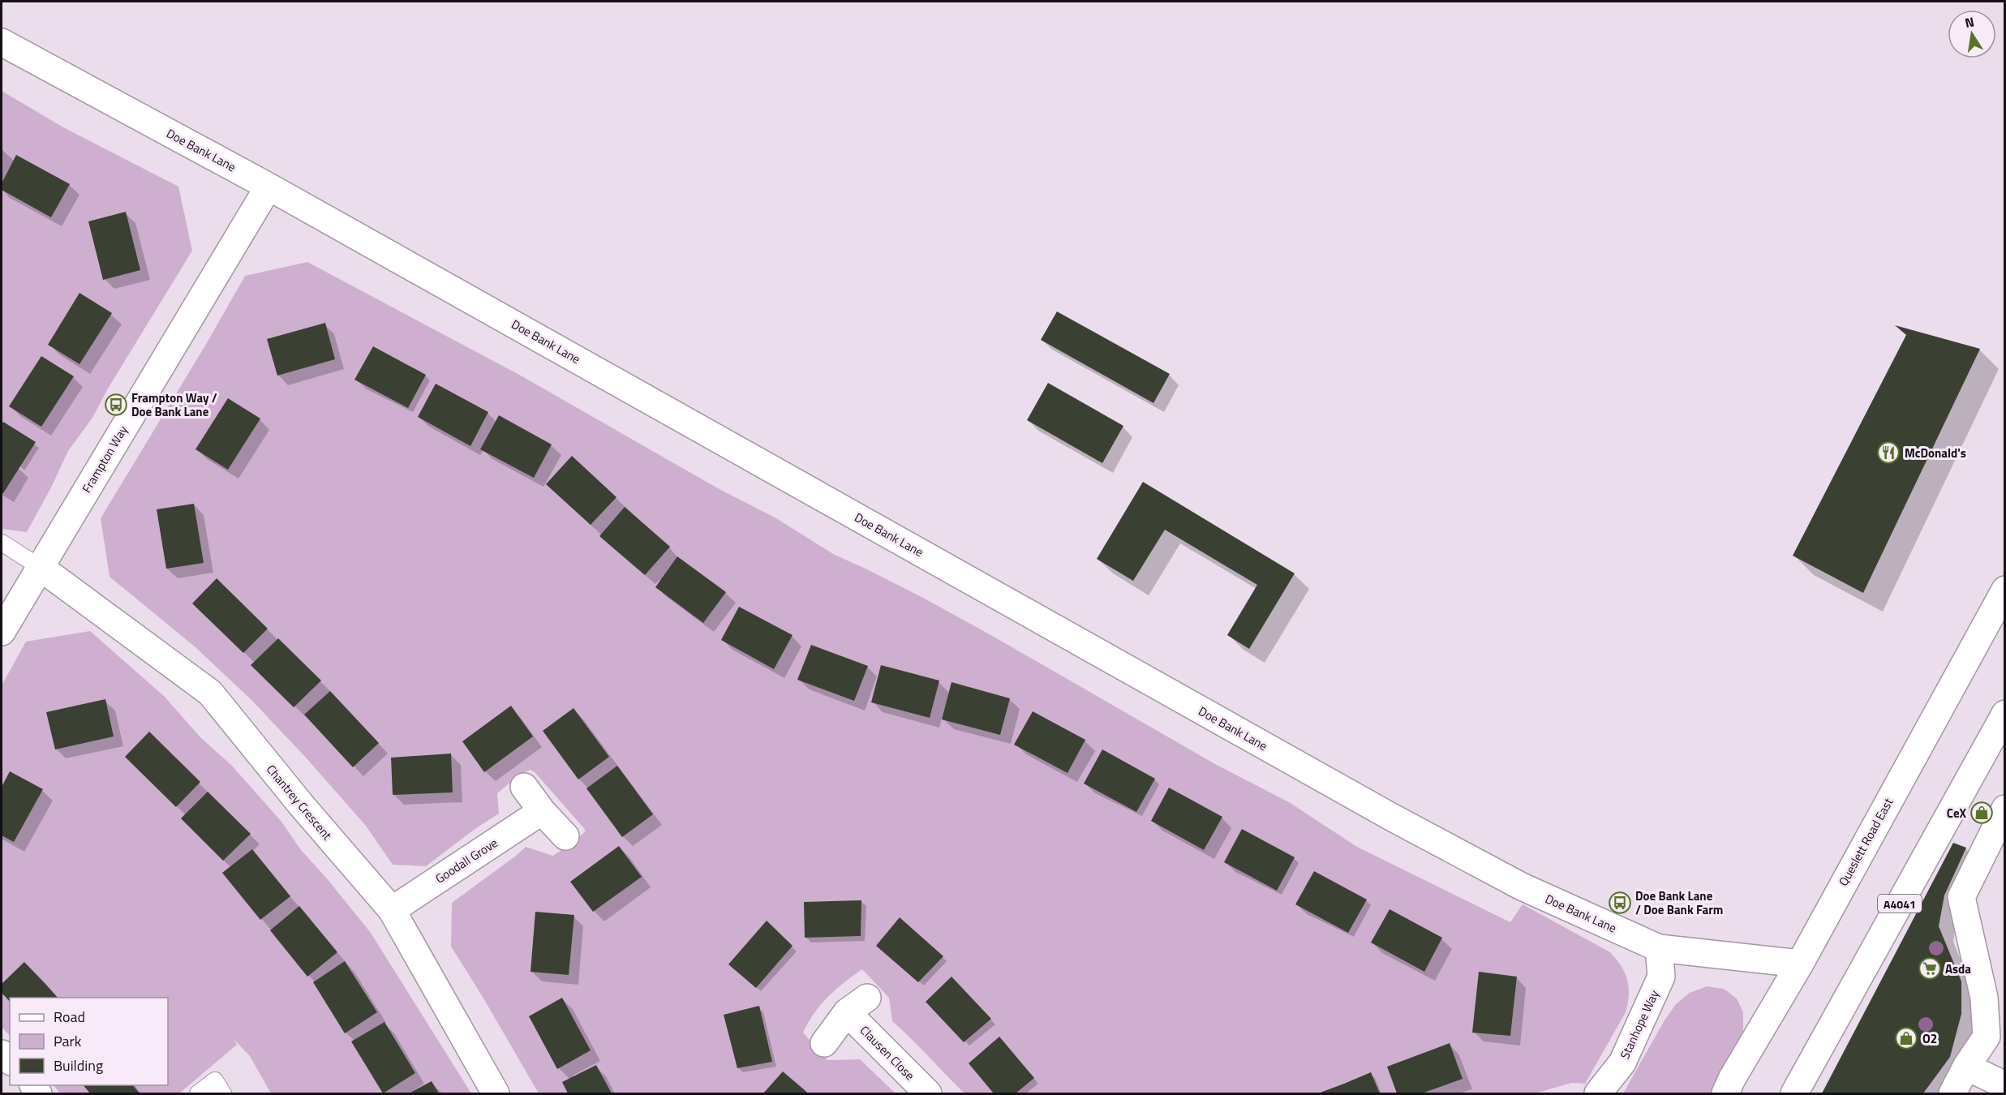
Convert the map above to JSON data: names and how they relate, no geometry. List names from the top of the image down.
{
  "streets": {
    "main road": [
      "Doe Bank Lane",
      "Frampton Way",
      "Chantrey Crescent",
      "Queslett Road East",
      "Goodall Grove",
      "A4041",
      "Stanhope Way",
      "Clausen Close"
    ]
  },
  "crossings": [
    ["Doe Bank Lane", "Frampton Way"],
    ["Doe Bank Lane", "Queslett Road East"],
    ["Doe Bank Lane", "Stanhope Way"],
    ["Frampton Way", "Chantrey Crescent"],
    ["Chantrey Crescent", "Goodall Grove"]
  ],
  "places": {
    "bus stop": ["Frampton Way / Doe Bank Lane", "Doe Bank Lane / Doe Bank Farm"],
    "restaurant": ["McDonald's"],
    "shop": ["CeX", "O2"],
    "supermarket": ["Asda"]
  },
  "legend": ["Road", "Park", "Building"],
  "north": "top"
}
